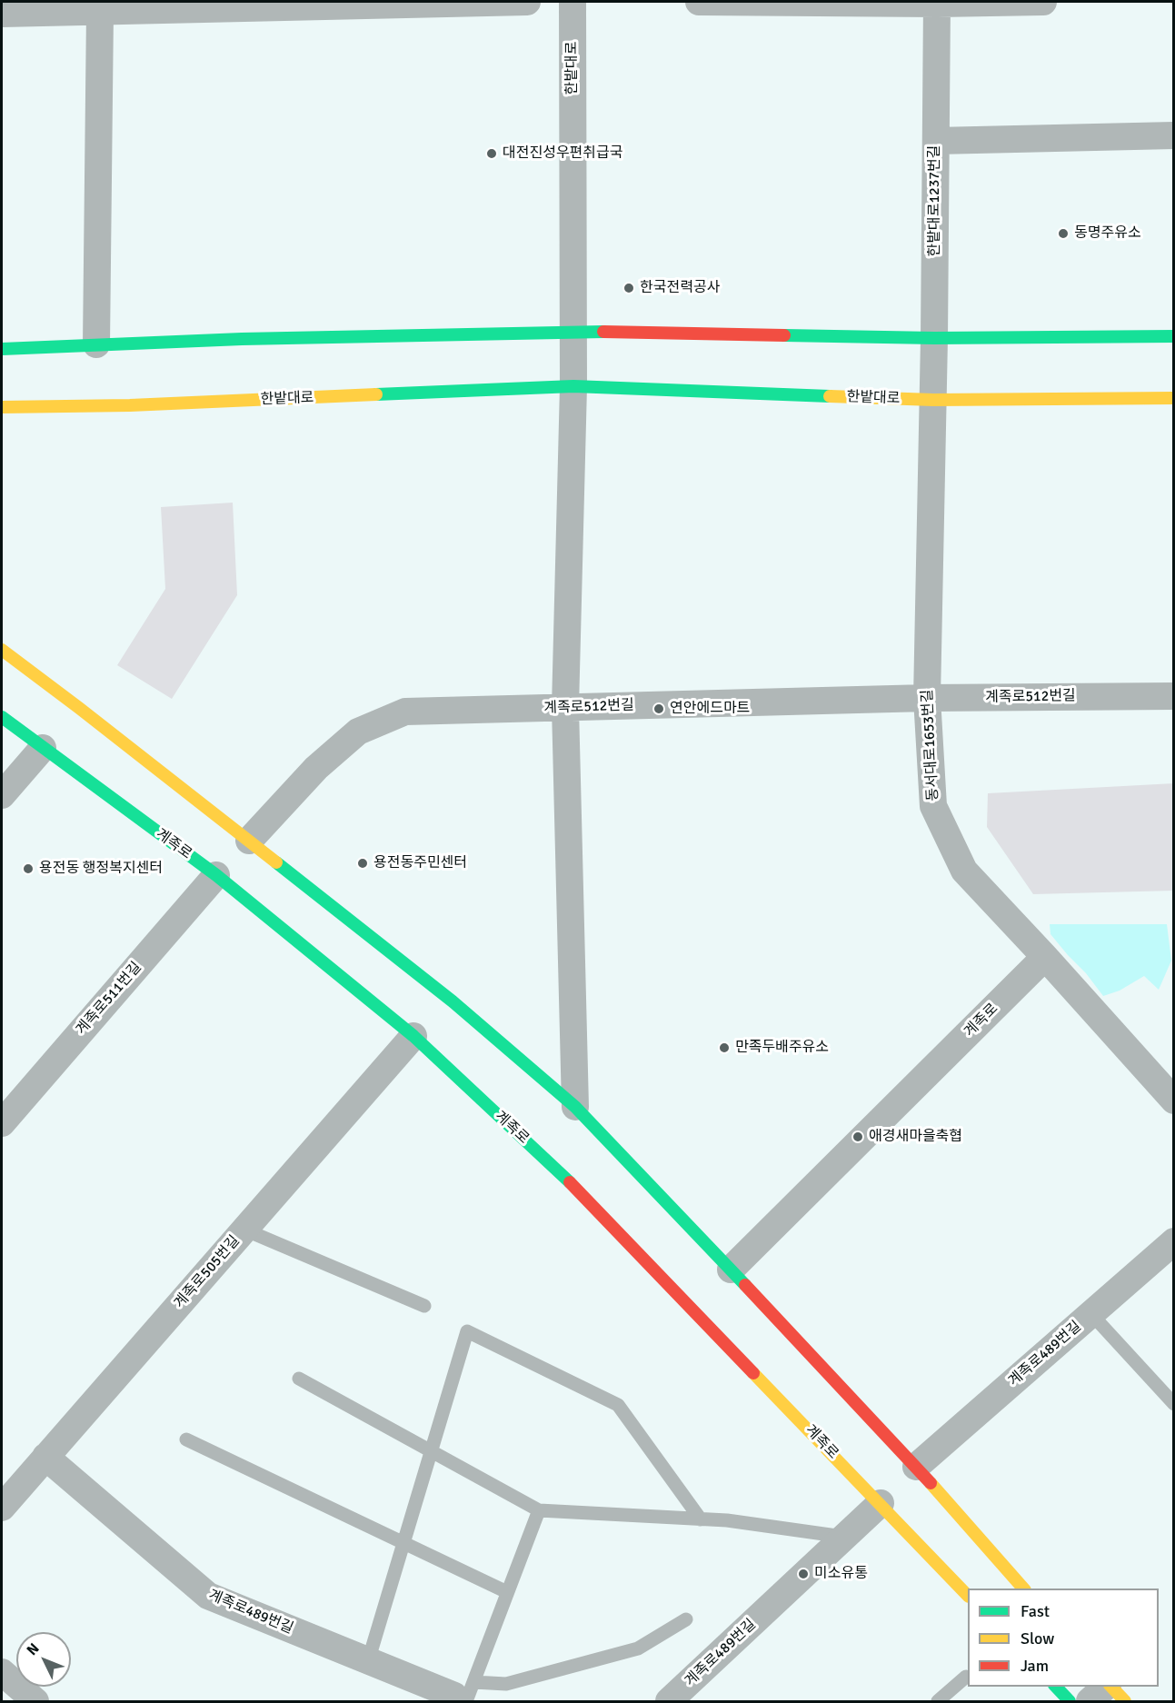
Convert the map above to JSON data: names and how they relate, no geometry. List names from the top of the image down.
{
  "streets": {
    "main road": ["한밭대로", "계족로"],
    "street": [
      "한밭대로1237번길",
      "계족로512번길",
      "동서대로1653번길",
      "계족로511번길",
      "계족로505번길",
      "계족로489번길"
    ]
  },
  "crossings": [
    ["한밭대로", "한밭대로1237번길"],
    ["한밭대로", "계족로512번길"],
    ["한밭대로", "동서대로1653번길"],
    ["한밭대로1237번길", "동서대로1653번길"],
    ["계족로512번길", "동서대로1653번길"],
    ["동서대로1653번길", "계족로"],
    ["계족로", "계족로511번길"],
    ["계족로", "계족로505번길"],
    ["계족로", "계족로489번길"],
    ["계족로505번길", "계족로489번길"]
  ],
  "places": [
    "대전진성우편취급국",
    "동명주유소",
    "한국전력공사",
    "연안에드마트",
    "용전동주민센터",
    "용전동 행정복지센터",
    "만족두배주유소",
    "애경새마을축협",
    "미소유통"
  ],
  "legend": ["Fast", "Slow", "Jam"],
  "north": "top left"
}
